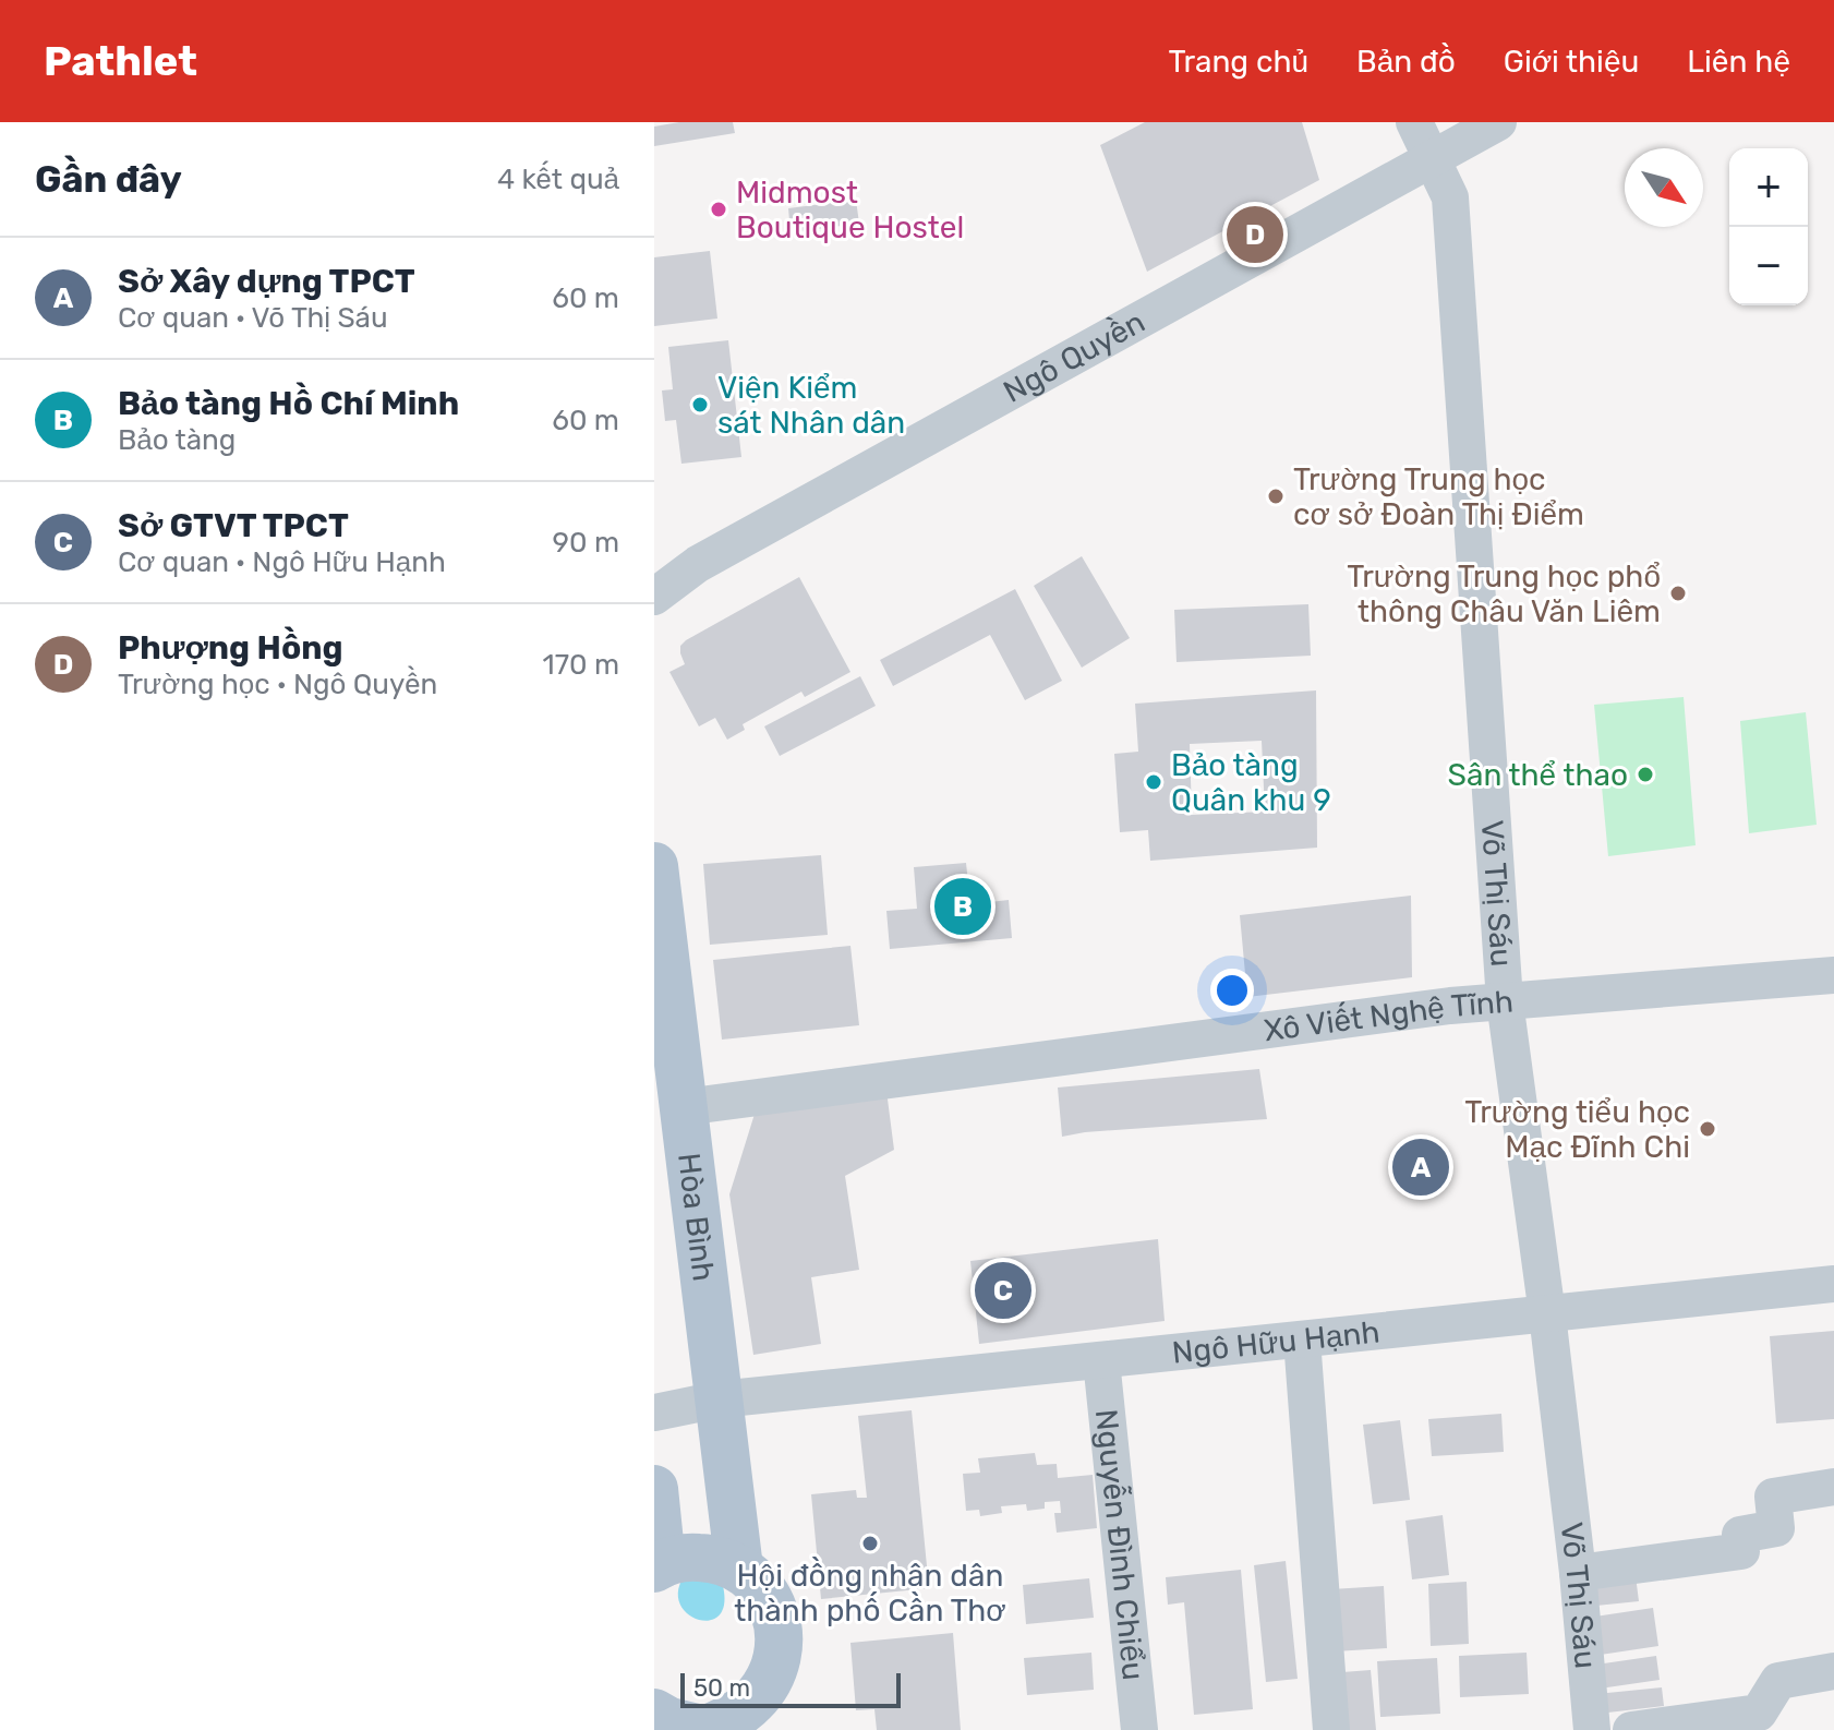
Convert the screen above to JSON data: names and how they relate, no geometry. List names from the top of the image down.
{
  "streets": {
    "main road": ["Hòa Bình"],
    "street": [
      "Ngô Quyền",
      "Võ Thị Sáu",
      "Xô Viết Nghệ Tĩnh",
      "Ngô Hữu Hạnh",
      "Nguyễn Đình Chiểu"
    ]
  },
  "crossings": [
    ["Ngô Quyền", "Võ Thị Sáu"],
    ["Võ Thị Sáu", "Xô Viết Nghệ Tĩnh"],
    ["Võ Thị Sáu", "Ngô Hữu Hạnh"],
    ["Xô Viết Nghệ Tĩnh", "Hòa Bình"],
    ["Hòa Bình", "Ngô Hữu Hạnh"],
    ["Ngô Hữu Hạnh", "Nguyễn Đình Chiểu"]
  ],
  "places": [
    "Midmost Boutique Hostel",
    "Viện Kiểm sát Nhân dân",
    "Trường Trung học cơ sở Đoàn Thị Điểm",
    "Trường Trung học phổ thông Châu Văn Liêm",
    "Sân thể thao",
    "Bảo tàng Quân khu 9",
    "Trường tiểu học Mạc Đĩnh Chi",
    "Hội đồng nhân dân thành phố Cần Thơ"
  ],
  "scale_bar": "50 m",
  "north": "bottom right",
  "page": {
    "header": "Pathlet",
    "nav": [
      "Trang chủ",
      "Bản đồ",
      "Giới thiệu",
      "Liên hệ"
    ],
    "heading": ["Gần đây", "4 kết quả"],
    "map_buttons": ["+", "−"],
    "pins": [
      "D",
      "B",
      "A",
      "C"
    ],
    "list": [
      {
        "mark": "A",
        "name": "Sở Xây dựng TPCT",
        "note": "Cơ quan · Võ Thị Sáu",
        "value": "60 m"
      },
      {
        "mark": "B",
        "name": "Bảo tàng Hồ Chí Minh",
        "note": "Bảo tàng",
        "value": "60 m"
      },
      {
        "mark": "C",
        "name": "Sở GTVT TPCT",
        "note": "Cơ quan · Ngô Hữu Hạnh",
        "value": "90 m"
      },
      {
        "mark": "D",
        "name": "Phượng Hồng",
        "note": "Trường học · Ngô Quyền",
        "value": "170 m"
      }
    ],
    "scale": "50 m"
  }
}
